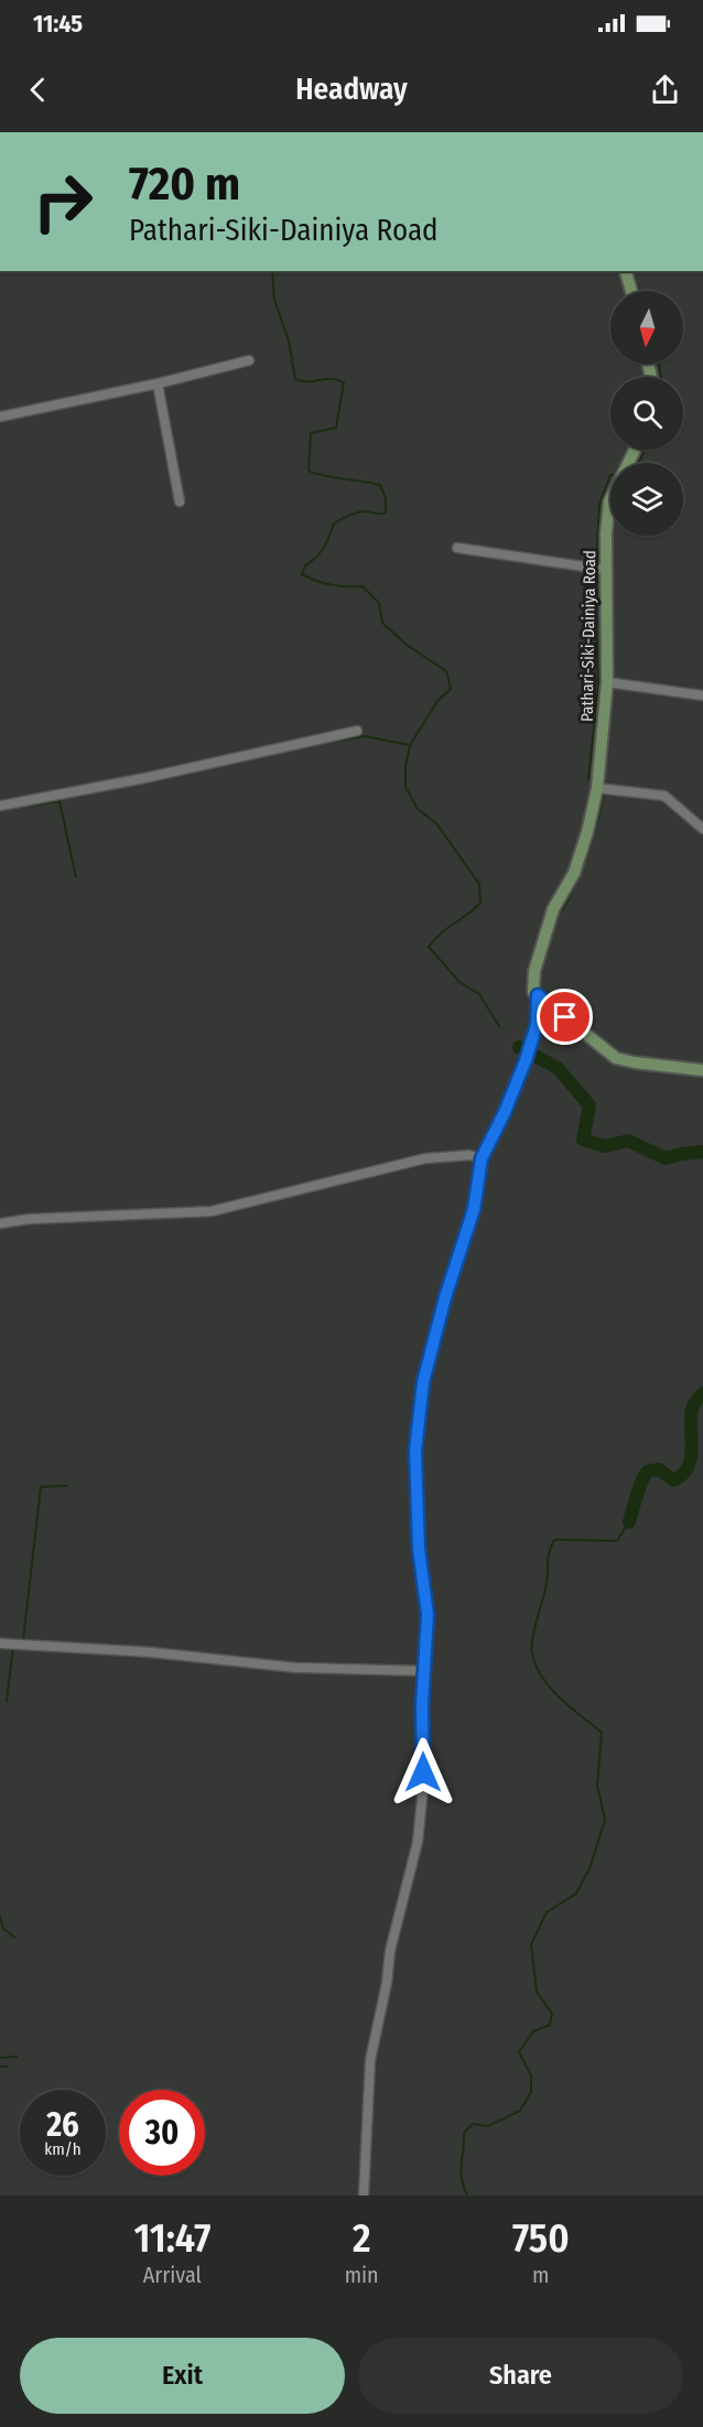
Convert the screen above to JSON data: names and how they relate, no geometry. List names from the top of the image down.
{
  "streets": {
    "main road": ["Pathari-Siki-Dainiya Road"]
  },
  "north": "bottom",
  "page": {
    "status": "11:45",
    "header": "Headway",
    "turn": ["720 m", "Pathari-Siki-Dainiya Road"],
    "speed": "26 km/h",
    "limit": "30",
    "eta": [
      "11:47",
      "Arrival",
      "2",
      "min",
      "750",
      "m"
    ],
    "buttons": ["Exit", "Share"]
  }
}
